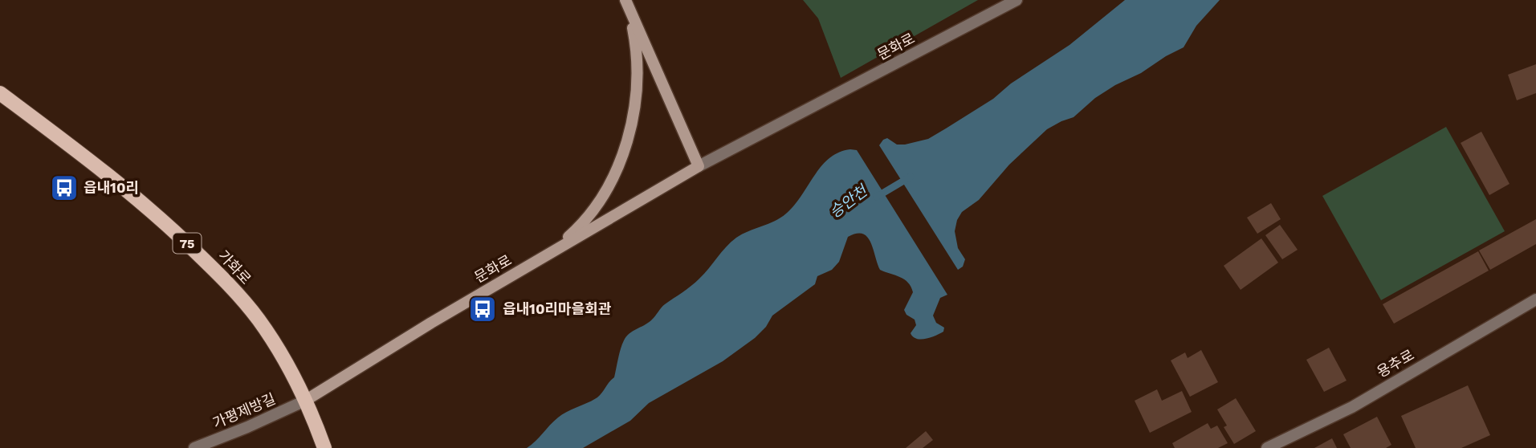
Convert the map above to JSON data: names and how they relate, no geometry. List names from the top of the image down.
{
  "streets": {
    "main road": ["문화로", "75", "가화로"],
    "street": ["용추로", "가평제방길"]
  },
  "crossings": [
    ["문화로", "가화로"],
    ["문화로", "가평제방길"],
    ["가화로", "가평제방길"]
  ],
  "water": ["승안천"],
  "places": {
    "bus stop": ["읍내10리", "읍내10리마을회관"]
  }
}
